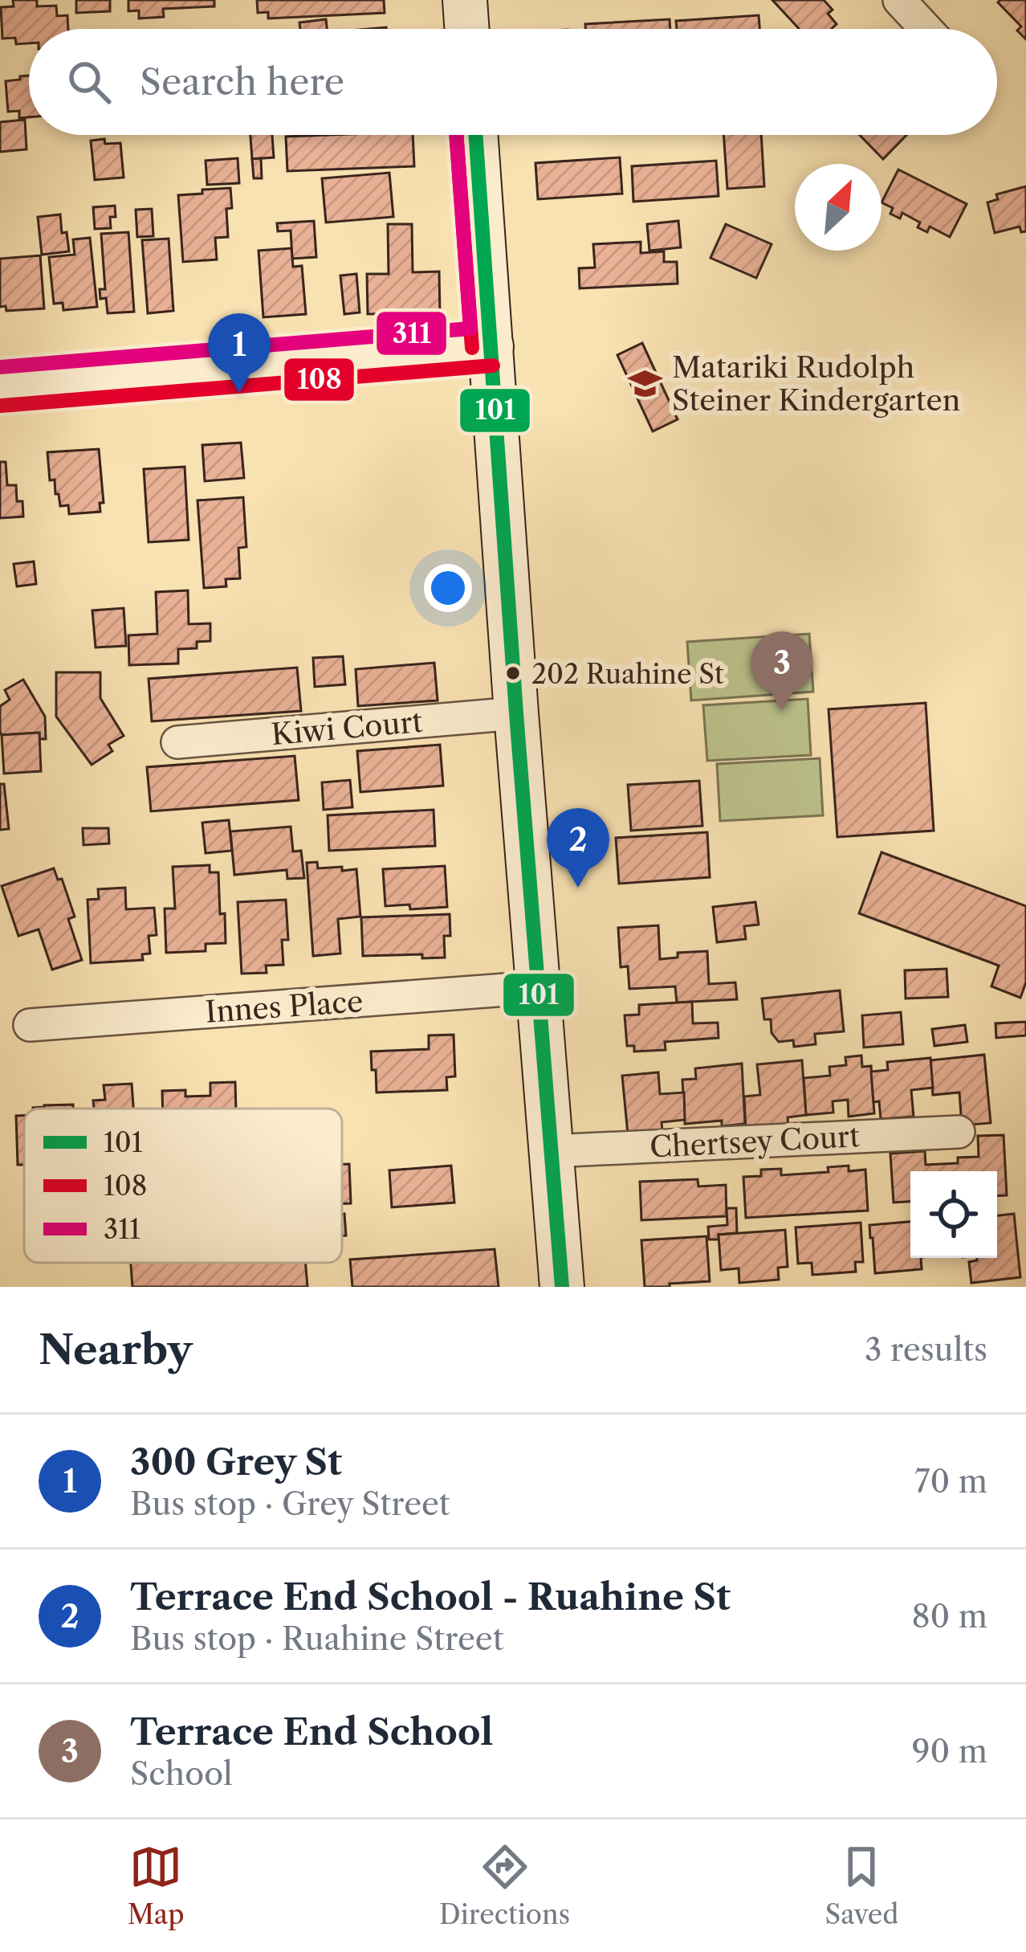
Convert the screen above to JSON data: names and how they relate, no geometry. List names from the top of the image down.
{
  "streets": {
    "street": ["Kiwi Court", "Innes Place", "Chertsey Court"]
  },
  "places": {
    "school or university": ["Matariki Rudolph Steiner Kindergarten"],
    "other": ["202 Ruahine St"]
  },
  "lines": ["transit line 101", "transit line 108", "transit line 311"],
  "legend": ["101", "108", "311"],
  "north": "top right",
  "page": {
    "search": "Search here",
    "pins": ["1", "3", "2"],
    "heading": ["Nearby", "3 results"],
    "list": [
      {
        "mark": "1",
        "name": "300 Grey St",
        "note": "Bus stop · Grey Street",
        "value": "70 m"
      },
      {
        "mark": "2",
        "name": "Terrace End School - Ruahine St",
        "note": "Bus stop · Ruahine Street",
        "value": "80 m"
      },
      {
        "mark": "3",
        "name": "Terrace End School",
        "note": "School",
        "value": "90 m"
      }
    ],
    "nav": ["Map", "Directions", "Saved"]
  }
}
